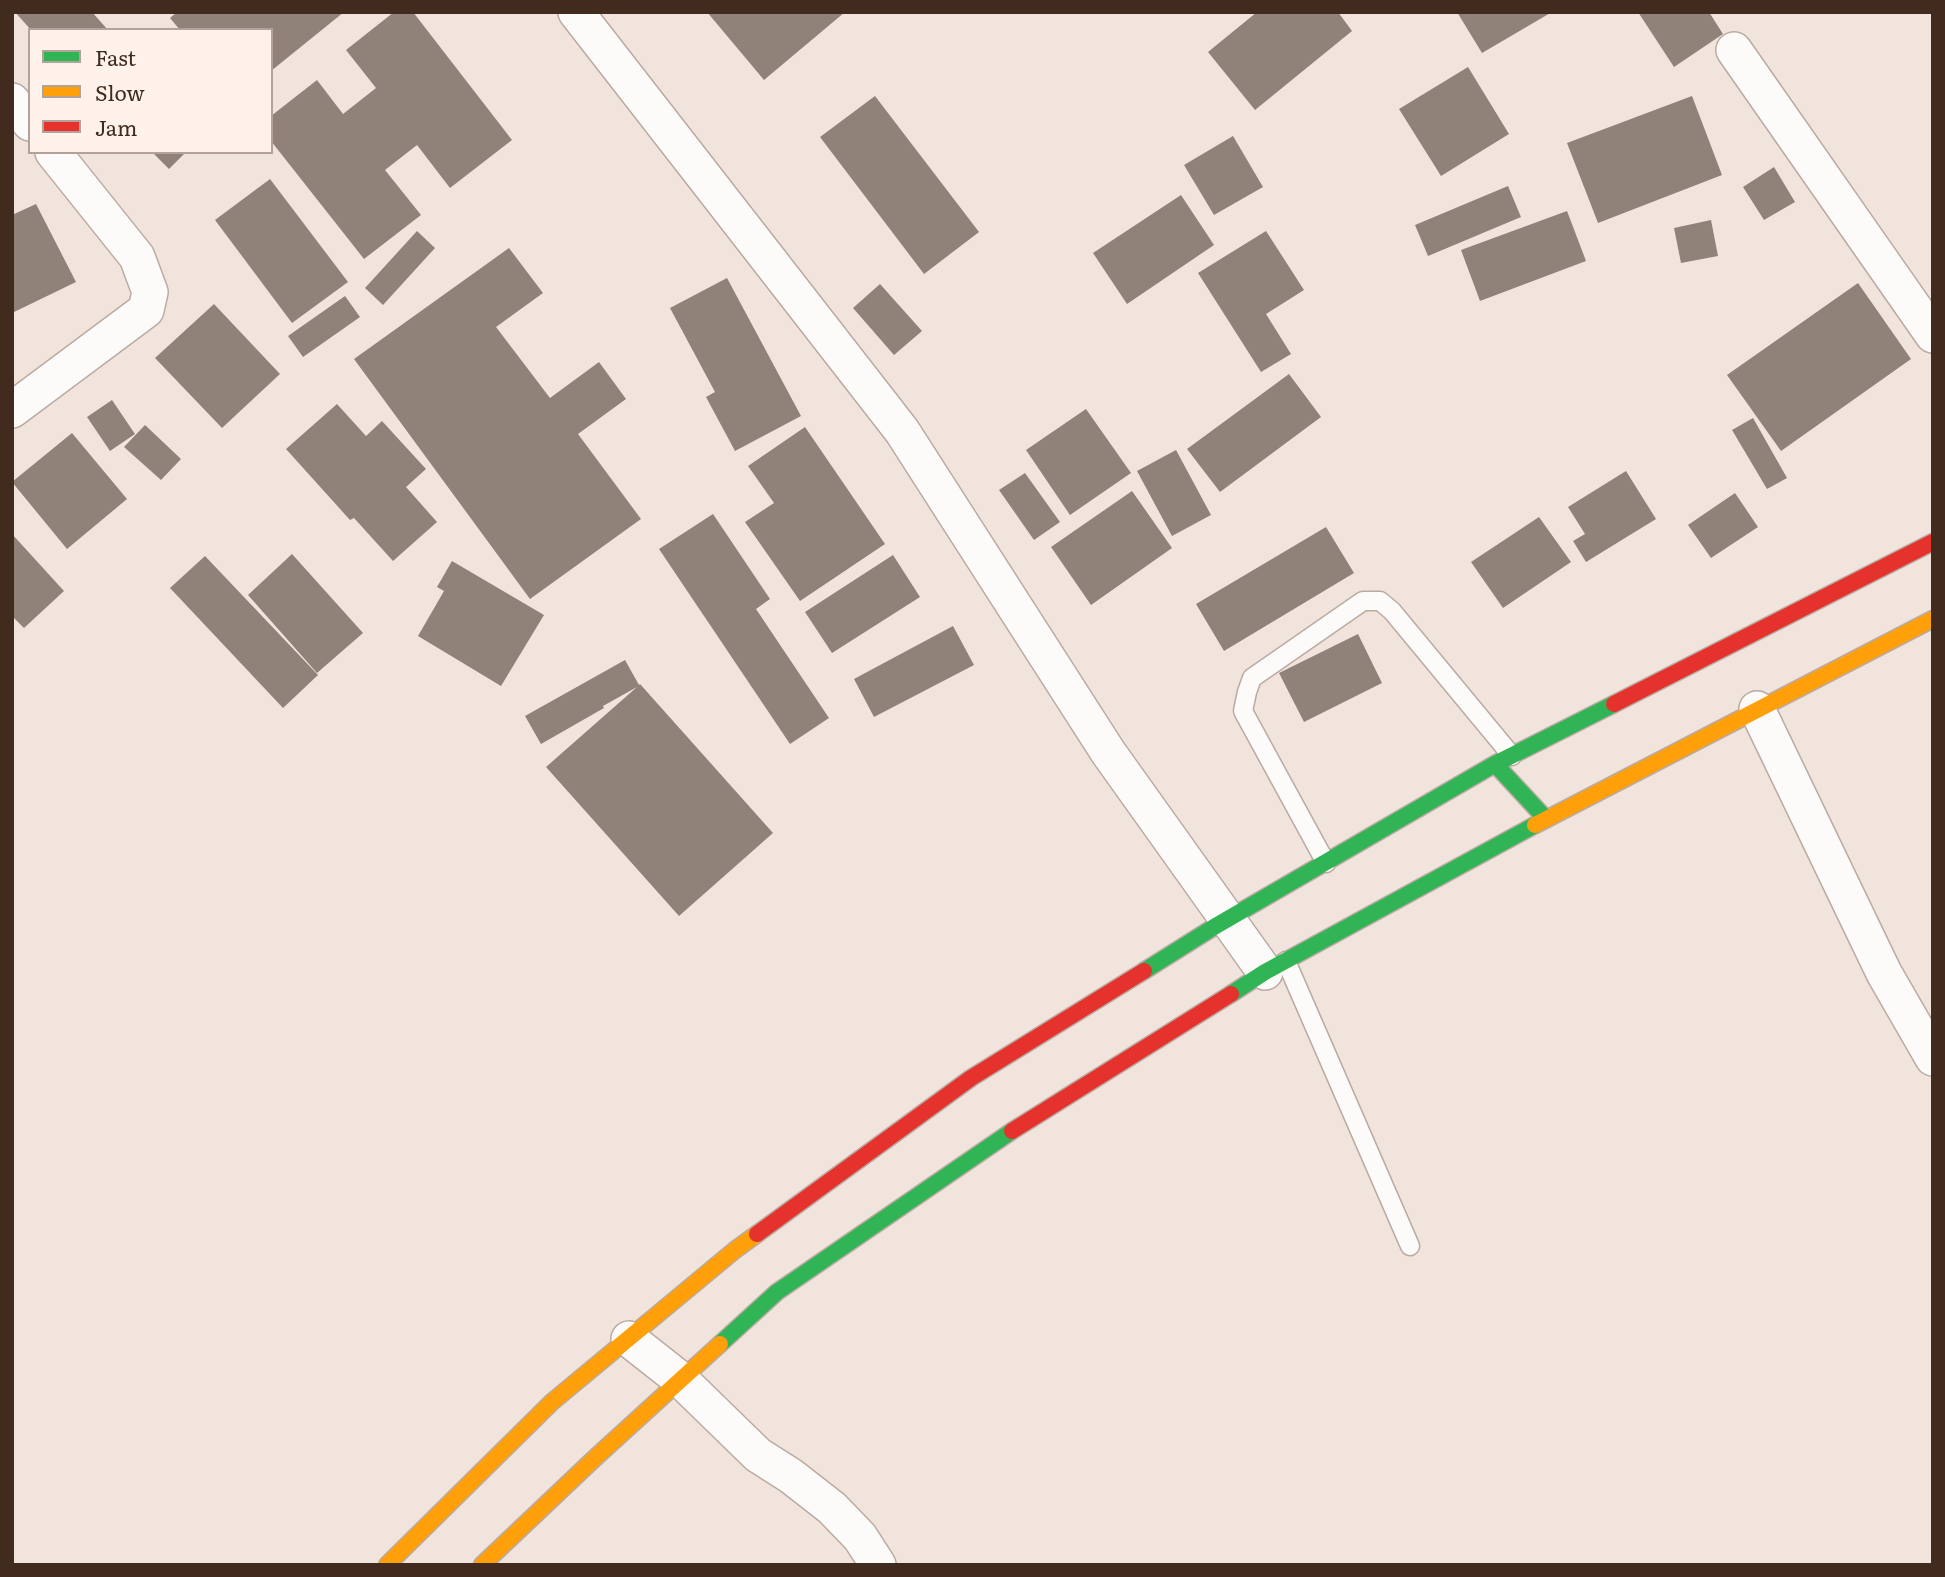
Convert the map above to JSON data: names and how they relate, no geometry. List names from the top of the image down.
{
  "legend": ["Fast", "Slow", "Jam"]
}
